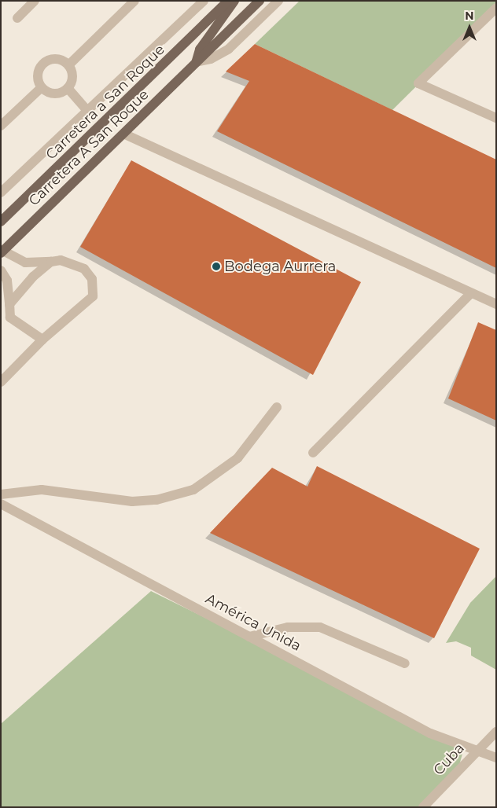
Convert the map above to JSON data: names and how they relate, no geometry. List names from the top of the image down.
{
  "streets": {
    "main road": ["Carretera a San Roque", "Carretera A San Roque"],
    "street": ["América Unida", "Cuba"]
  },
  "crossings": [
    ["América Unida", "Cuba"]
  ],
  "places": ["Bodega Aurrera"],
  "north": "top"
}
